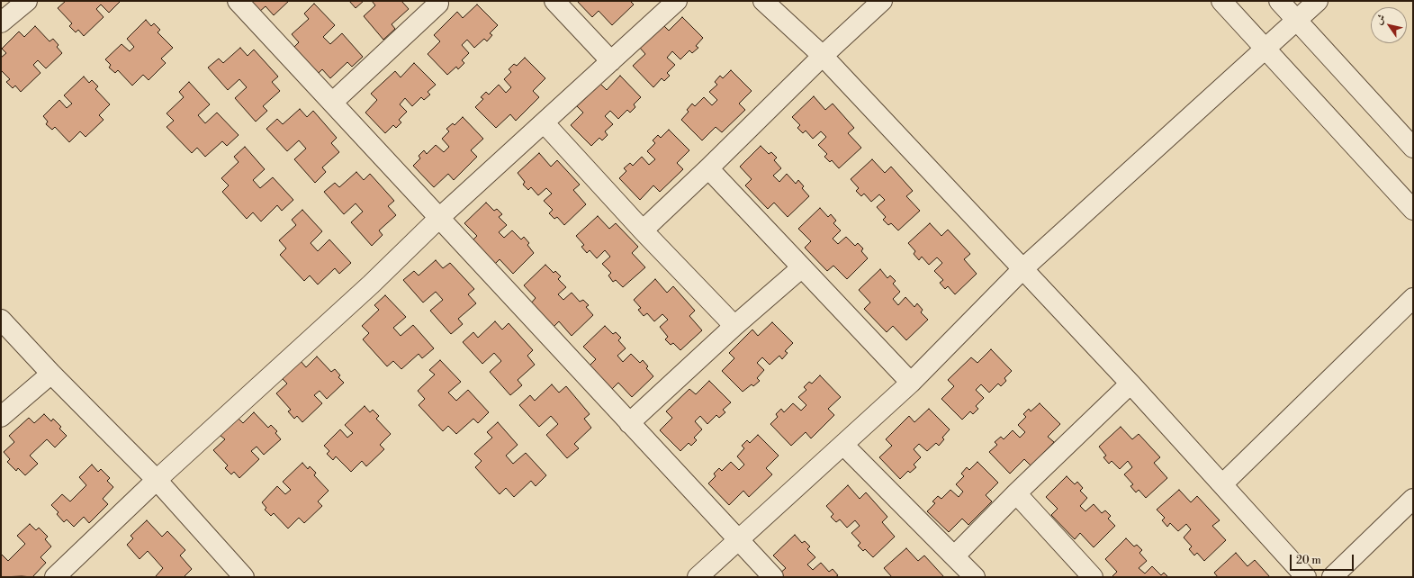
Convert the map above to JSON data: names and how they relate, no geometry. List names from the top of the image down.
{
  "scale_bar": "20 m",
  "north": "top left"
}
